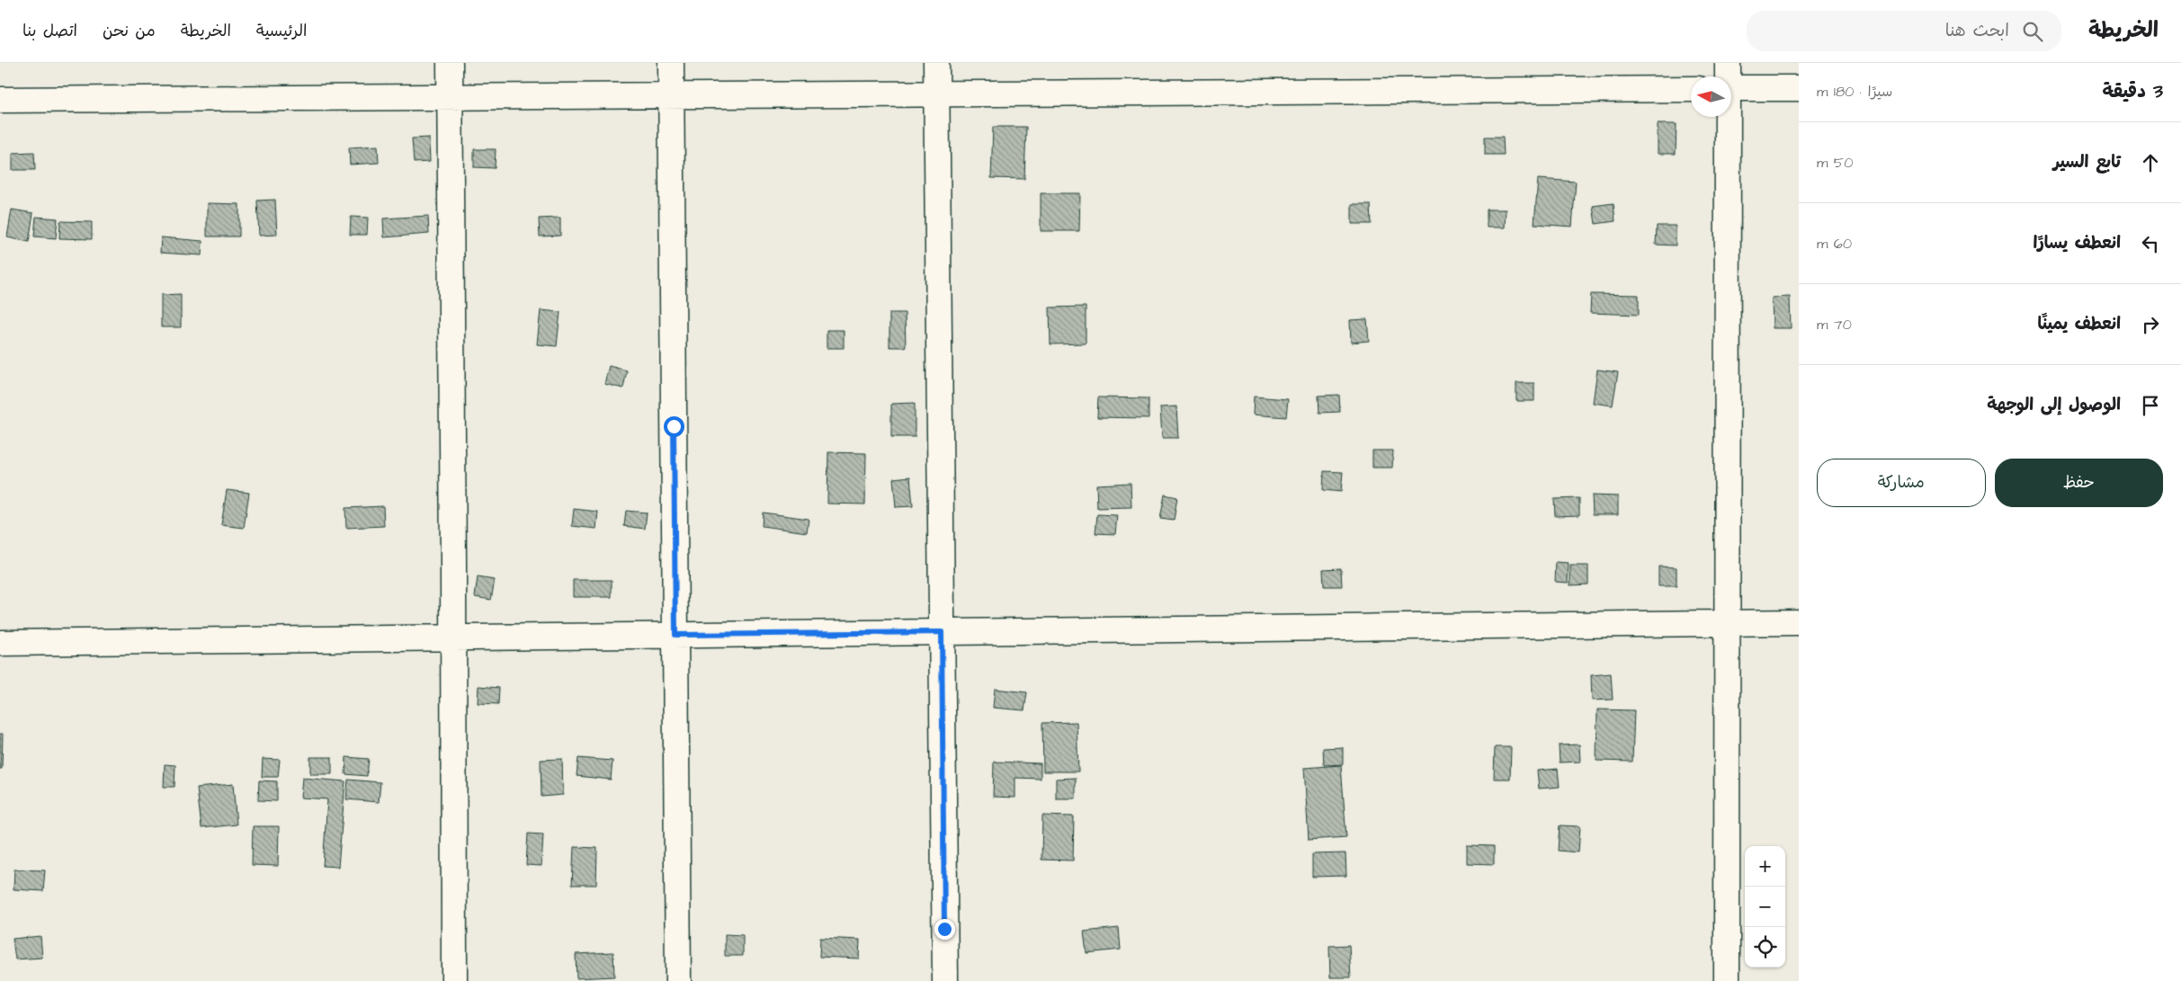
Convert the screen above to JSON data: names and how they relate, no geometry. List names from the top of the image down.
{
  "north": "left",
  "page": {
    "header": "الخريطة",
    "search": "ابحث هنا",
    "nav": [
      "الرئيسية",
      "الخريطة",
      "من نحن",
      "اتصل بنا"
    ],
    "heading": ["3 دقيقة", "سيرًا · 180 m"],
    "list": [
      ["تابع السير", "50 m"],
      ["انعطف يسارًا", "60 m"],
      ["انعطف يمينًا", "70 m"],
      "الوصول إلى الوجهة"
    ],
    "buttons": ["حفظ", "مشاركة"],
    "map_buttons": ["+", "−"]
  }
}
